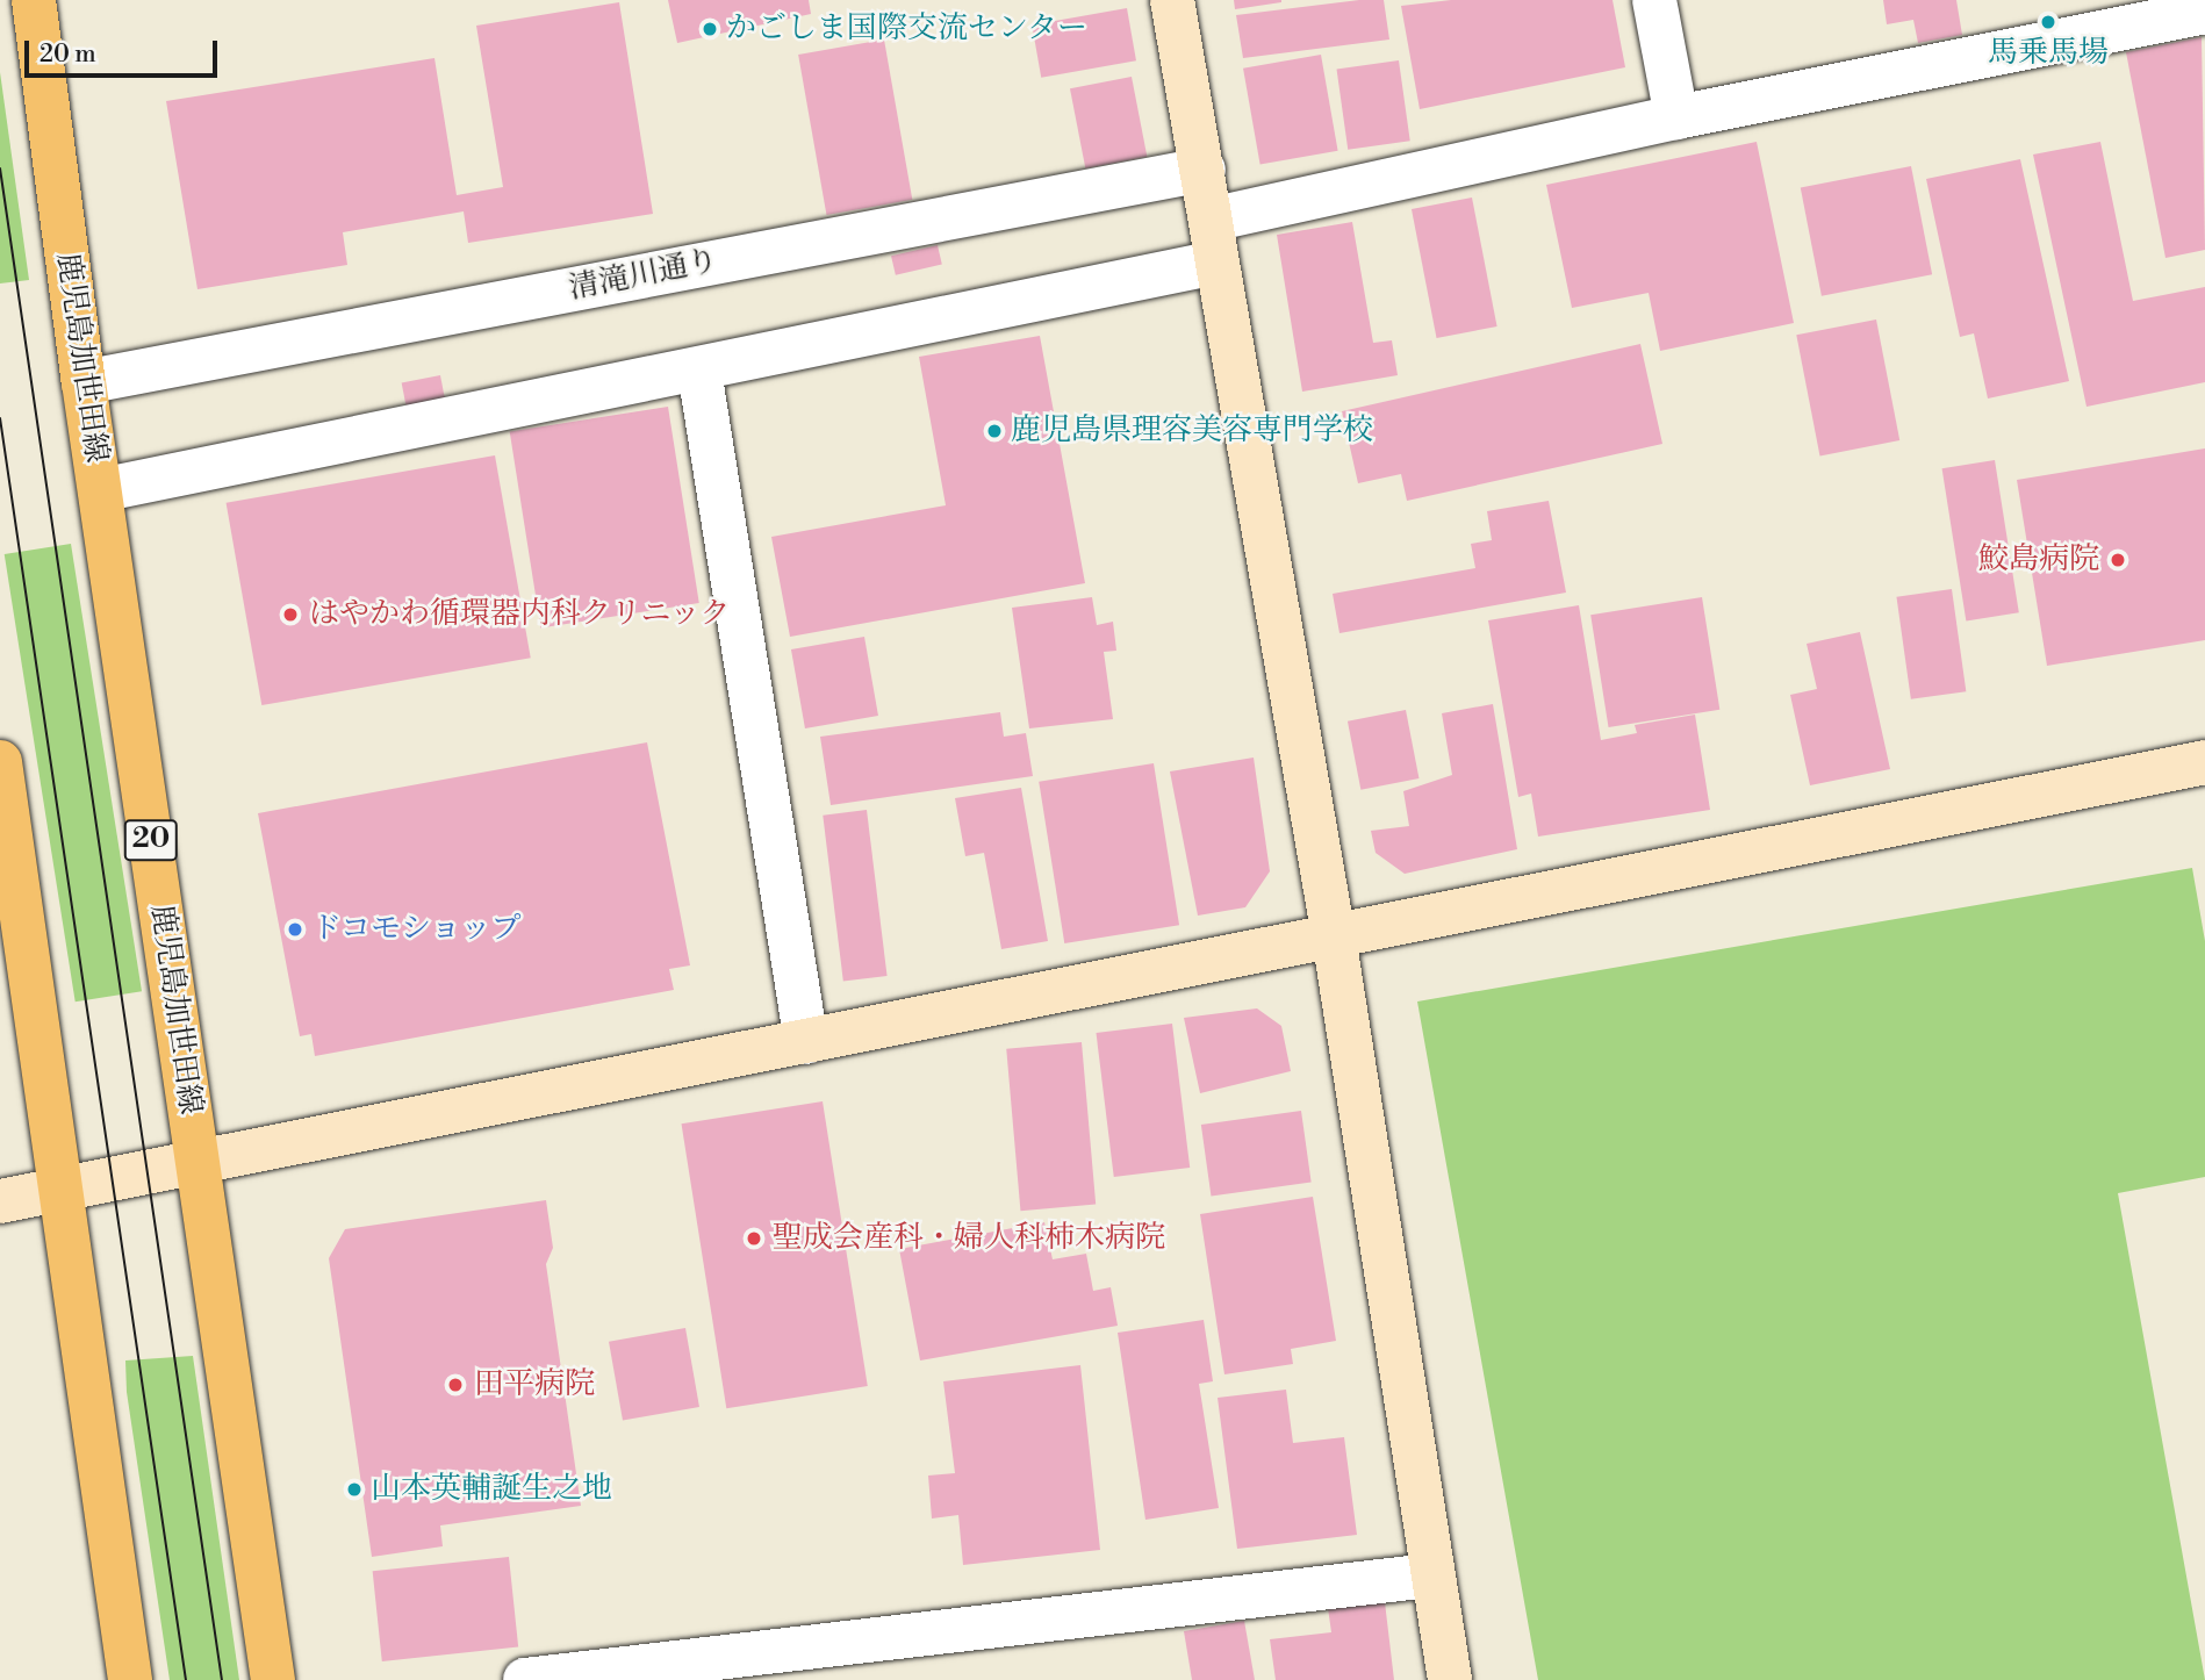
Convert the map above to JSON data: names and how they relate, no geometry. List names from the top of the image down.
{
  "streets": {
    "main road": ["鹿児島加世田線", "20"],
    "street": ["清滝川通り"]
  },
  "crossings": [
    ["清滝川通り", "鹿児島加世田線"]
  ],
  "places": [
    "馬乗馬場",
    "かごしま国際交流センター",
    "鹿児島県理容美容専門学校",
    "鮫島病院",
    "はやかわ循環器内科クリニック",
    "ドコモショップ",
    "聖成会産科・婦人科柿木病院",
    "田平病院",
    "山本英輔誕生之地"
  ],
  "scale_bar": "20 m"
}
